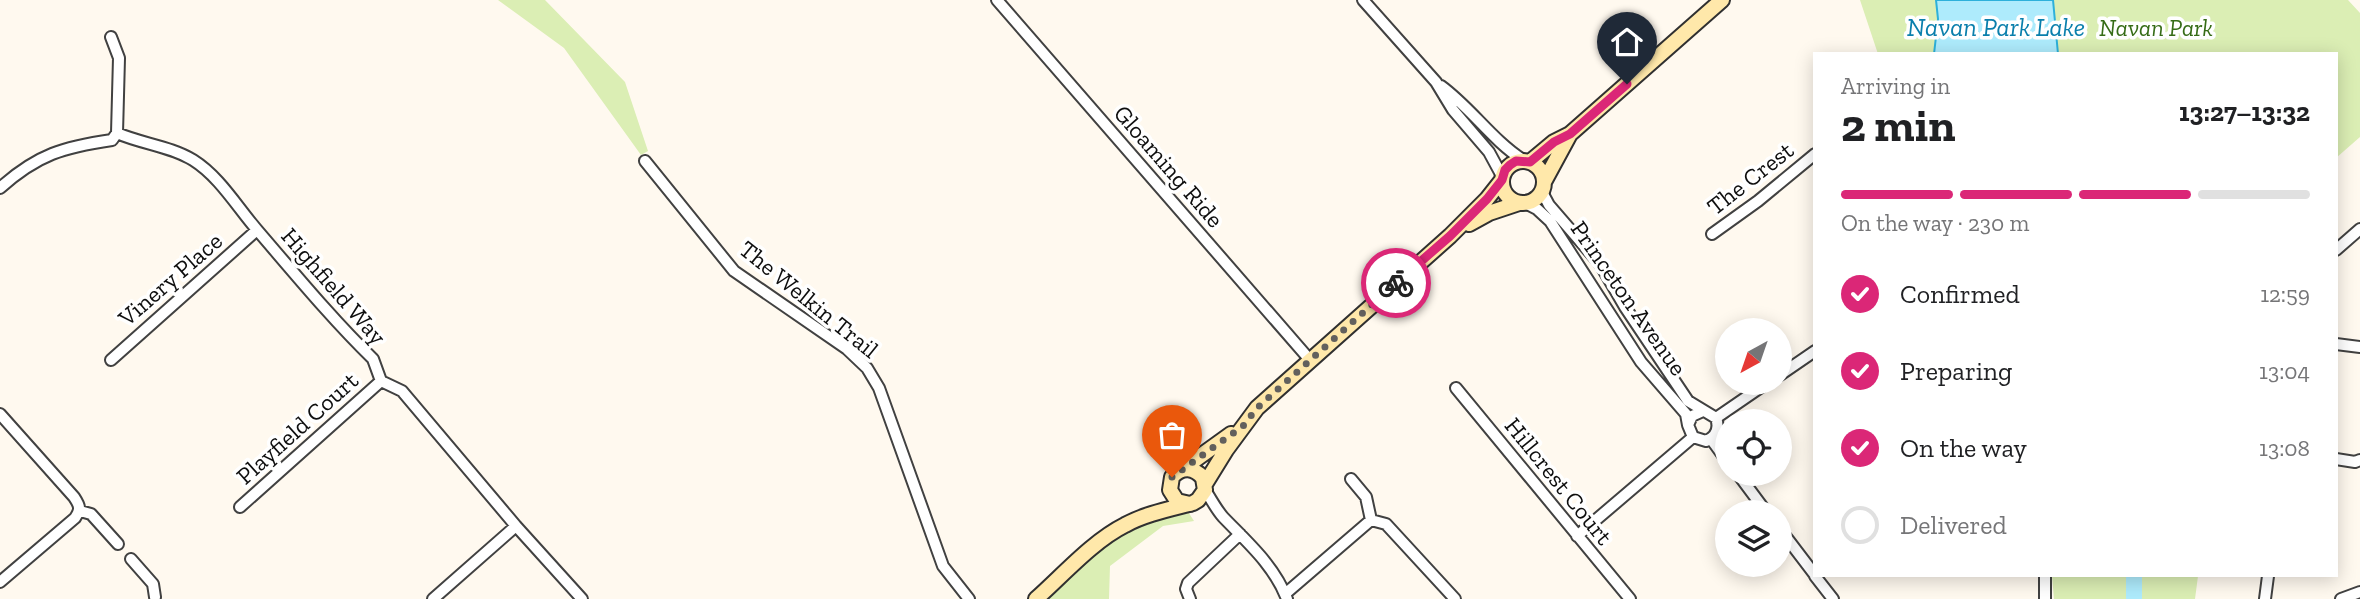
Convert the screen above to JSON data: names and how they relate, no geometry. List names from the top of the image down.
{
  "streets": {
    "street": [
      "Gloaming Ride",
      "The Crest",
      "Vinery Place",
      "Highfield Way",
      "Princeton Avenue",
      "The Welkin Trail",
      "Playfield Court",
      "Hillcrest Court"
    ]
  },
  "crossings": [
    ["Vinery Place", "Highfield Way"],
    ["Highfield Way", "Playfield Court"]
  ],
  "water": ["Navan Park Lake"],
  "parks": ["Navan Park"],
  "north": "bottom left",
  "page": {
    "heading": ["2 min", "Arriving in", "13:27–13:32"],
    "bar": "On the way · 230 m",
    "list": [
      ["Confirmed", "12:59"],
      ["Preparing", "13:04"],
      ["On the way", "13:08"],
      "Delivered"
    ]
  }
}
